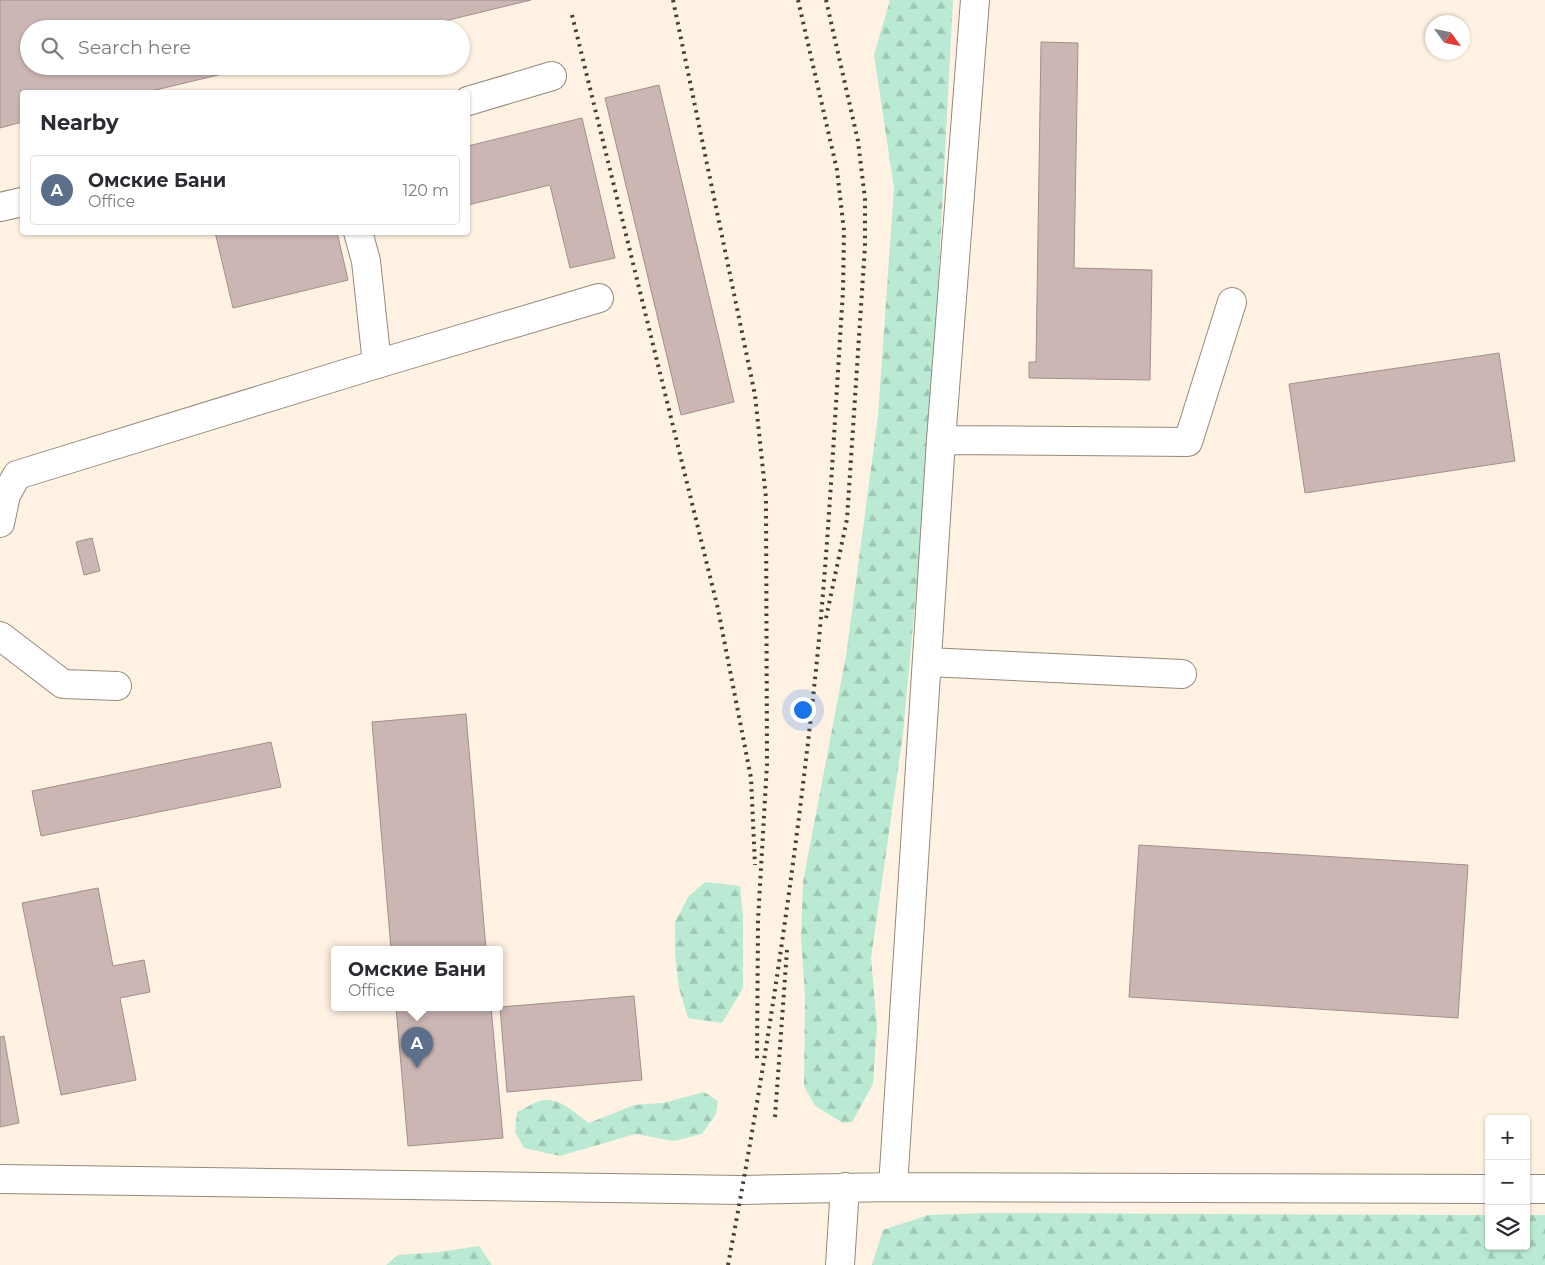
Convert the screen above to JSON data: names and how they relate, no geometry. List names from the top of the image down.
{
  "north": "bottom right",
  "page": {
    "search": "Search here",
    "heading": "Nearby",
    "list": [
      {
        "mark": "A",
        "name": "Омские Бани",
        "note": "Office",
        "value": "120 m"
      }
    ],
    "popup": ["Омские Бани", "Office"],
    "pins": "A",
    "map_buttons": ["+", "−"]
  }
}
